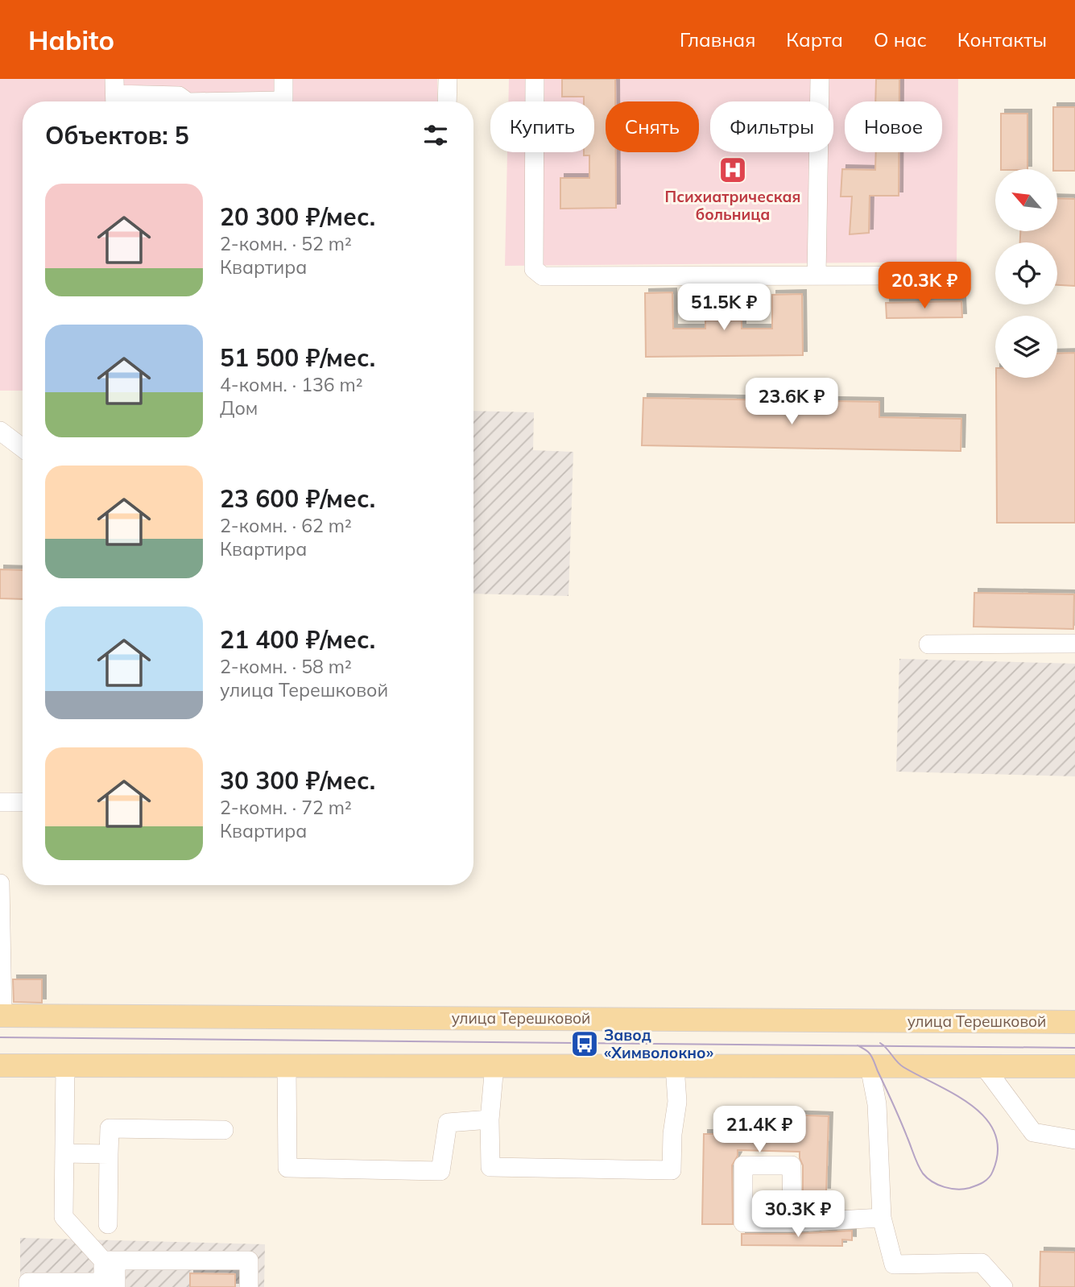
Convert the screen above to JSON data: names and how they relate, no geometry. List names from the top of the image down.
{
  "streets": {
    "main road": ["улица Терешковой"]
  },
  "places": {
    "hospital": ["Психиатрическая больница"],
    "bus stop": ["Завод «Химволокно»"]
  },
  "north": "top left",
  "page": {
    "header": "Habito",
    "nav": [
      "Главная",
      "Карта",
      "О нас",
      "Контакты"
    ],
    "chip": [
      "Купить",
      "Снять",
      "Фильтры",
      "Новое"
    ],
    "heading": "Объектов: 5",
    "list": [
      {
        "name": "20 300 ₽/мес.",
        "note": "2-комн. · 52 m² · Квартира"
      },
      {
        "name": "51 500 ₽/мес.",
        "note": "4-комн. · 136 m² · Дом"
      },
      {
        "name": "23 600 ₽/мес.",
        "note": "2-комн. · 62 m² · Квартира"
      },
      {
        "name": "21 400 ₽/мес.",
        "note": "2-комн. · 58 m² · улица Терешковой"
      },
      {
        "name": "30 300 ₽/мес.",
        "note": "2-комн. · 72 m² · Квартира"
      }
    ],
    "price": [
      "20.3K ₽",
      "51.5K ₽",
      "23.6K ₽",
      "21.4K ₽",
      "30.3K ₽"
    ]
  }
}
